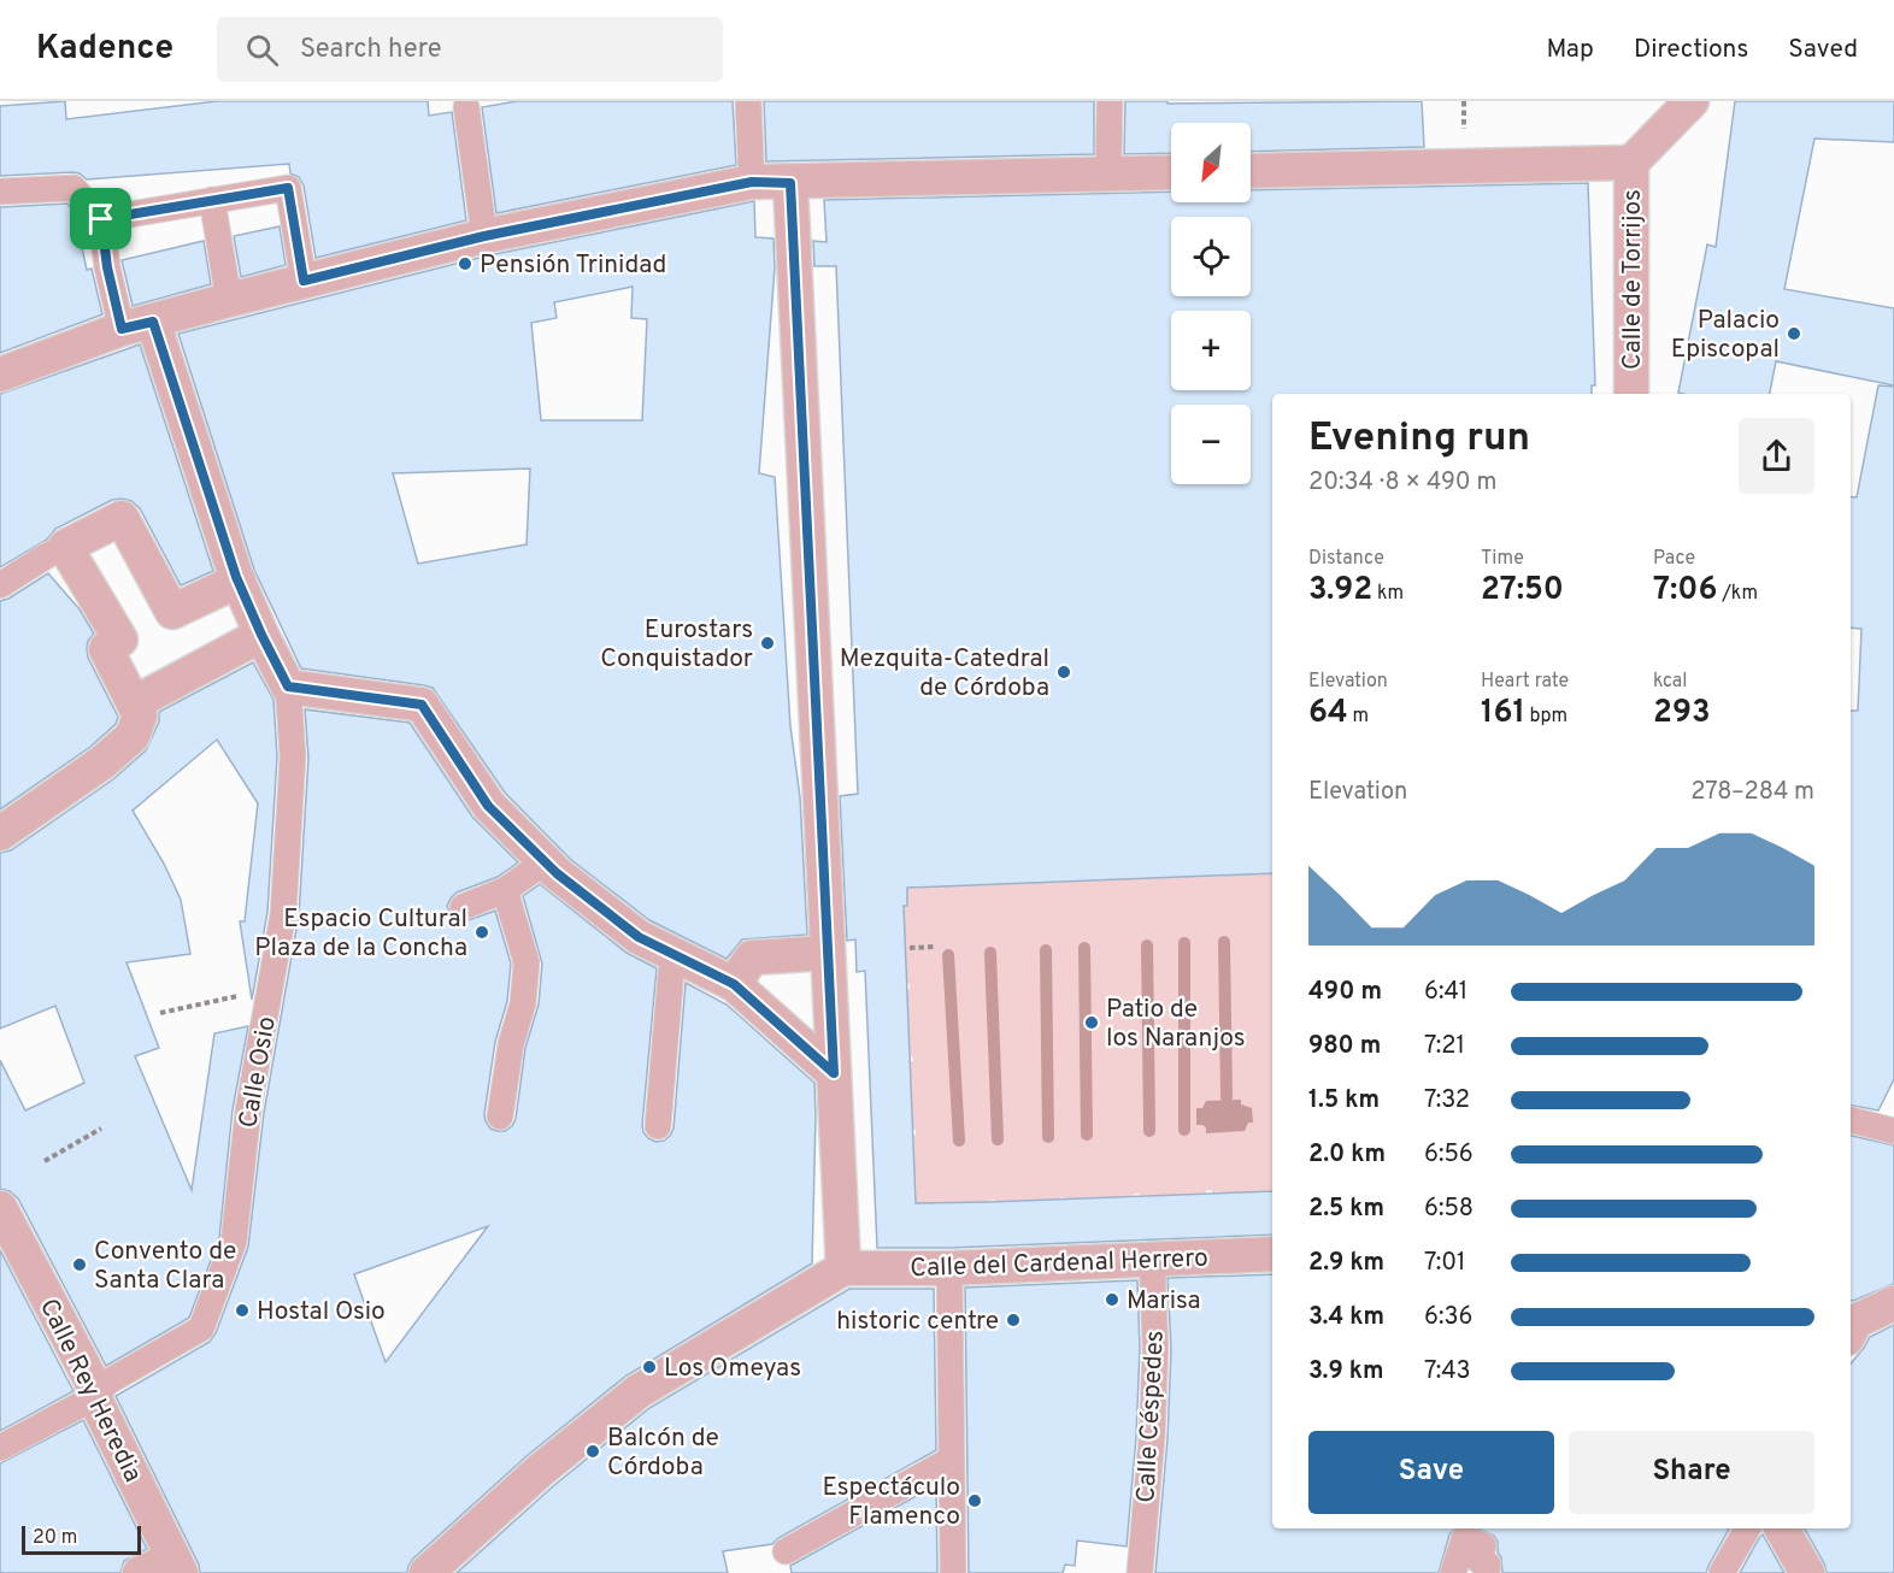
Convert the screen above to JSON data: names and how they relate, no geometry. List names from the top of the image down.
{
  "streets": {
    "street": [
      "Calle de Torrijos",
      "Calle Osio",
      "Calle del Cardenal Herrero",
      "Calle Rey Heredia",
      "Calle Céspedes"
    ]
  },
  "crossings": [
    ["Calle Osio", "Calle Rey Heredia"],
    ["Calle del Cardenal Herrero", "Calle Céspedes"]
  ],
  "places": [
    "Pensión Trinidad",
    "Palacio Episcopal",
    "Eurostars Conquistador",
    "Mezquita-Catedral de Córdoba",
    "Espacio Cultural Plaza de la Concha",
    "Patio de los Naranjos",
    "Convento de Santa Clara",
    "Marisa",
    "Hostal Osio",
    "historic centre",
    "Los Omeyas",
    "Balcón de Córdoba",
    "Espectáculo Flamenco"
  ],
  "scale_bar": "20 m",
  "north": "bottom left",
  "page": {
    "header": "Kadence",
    "search": "Search here",
    "nav": ["Map", "Directions", "Saved"],
    "map_buttons": ["+", "−"],
    "heading": ["Evening run", "20:34 · 8 × 490 m"],
    "stats": [
      ["Distance", "3.92 km"],
      ["Time", "27:50"],
      ["Pace", "7:06 /km"],
      ["Elevation", "64 m"],
      ["Heart rate", "161 bpm"],
      ["kcal", "293"]
    ],
    "chart": ["Elevation", "278–284 m"],
    "list": [
      {
        "name": "490 m",
        "note": "6:41"
      },
      {
        "name": "980 m",
        "note": "7:21"
      },
      {
        "name": "1.5 km",
        "note": "7:32"
      },
      {
        "name": "2.0 km",
        "note": "6:56"
      },
      {
        "name": "2.5 km",
        "note": "6:58"
      },
      {
        "name": "2.9 km",
        "note": "7:01"
      },
      {
        "name": "3.4 km",
        "note": "6:36"
      },
      {
        "name": "3.9 km",
        "note": "7:43"
      }
    ],
    "buttons": ["Save", "Share"],
    "scale": "20 m"
  }
}
